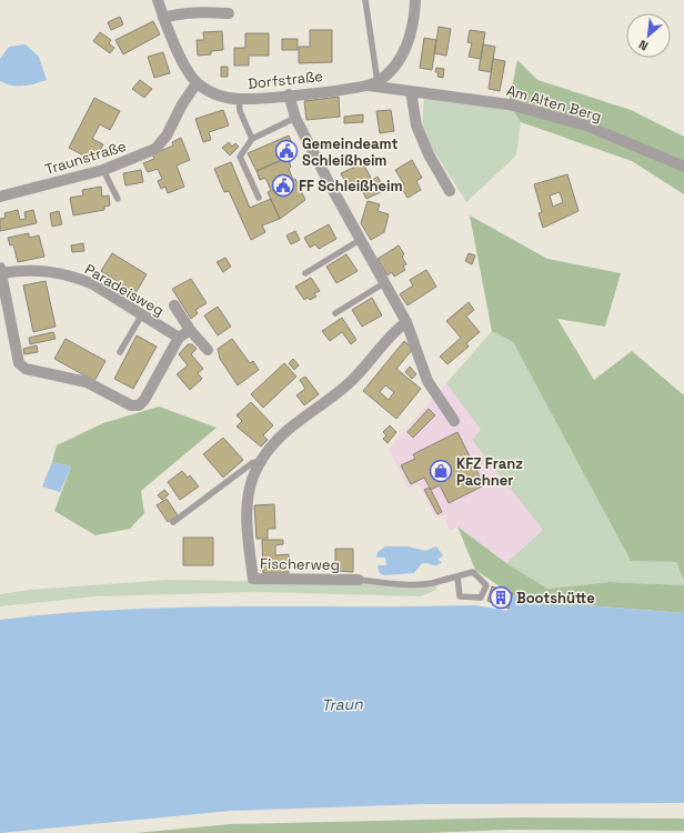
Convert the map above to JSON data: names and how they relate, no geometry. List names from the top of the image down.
{
  "streets": {
    "street": [
      "Dorfstraße",
      "Am Alten Berg",
      "Traunstraße",
      "Paradeisweg",
      "Fischerweg"
    ]
  },
  "crossings": [
    ["Dorfstraße", "Am Alten Berg"],
    ["Dorfstraße", "Traunstraße"]
  ],
  "water": ["Traun"],
  "places": {
    "public building": ["Gemeindeamt Schleißheim", "FF Schleißheim"],
    "shop": ["KFZ Franz Pachner"],
    "building": ["Bootshütte"]
  },
  "north": "bottom left"
}
